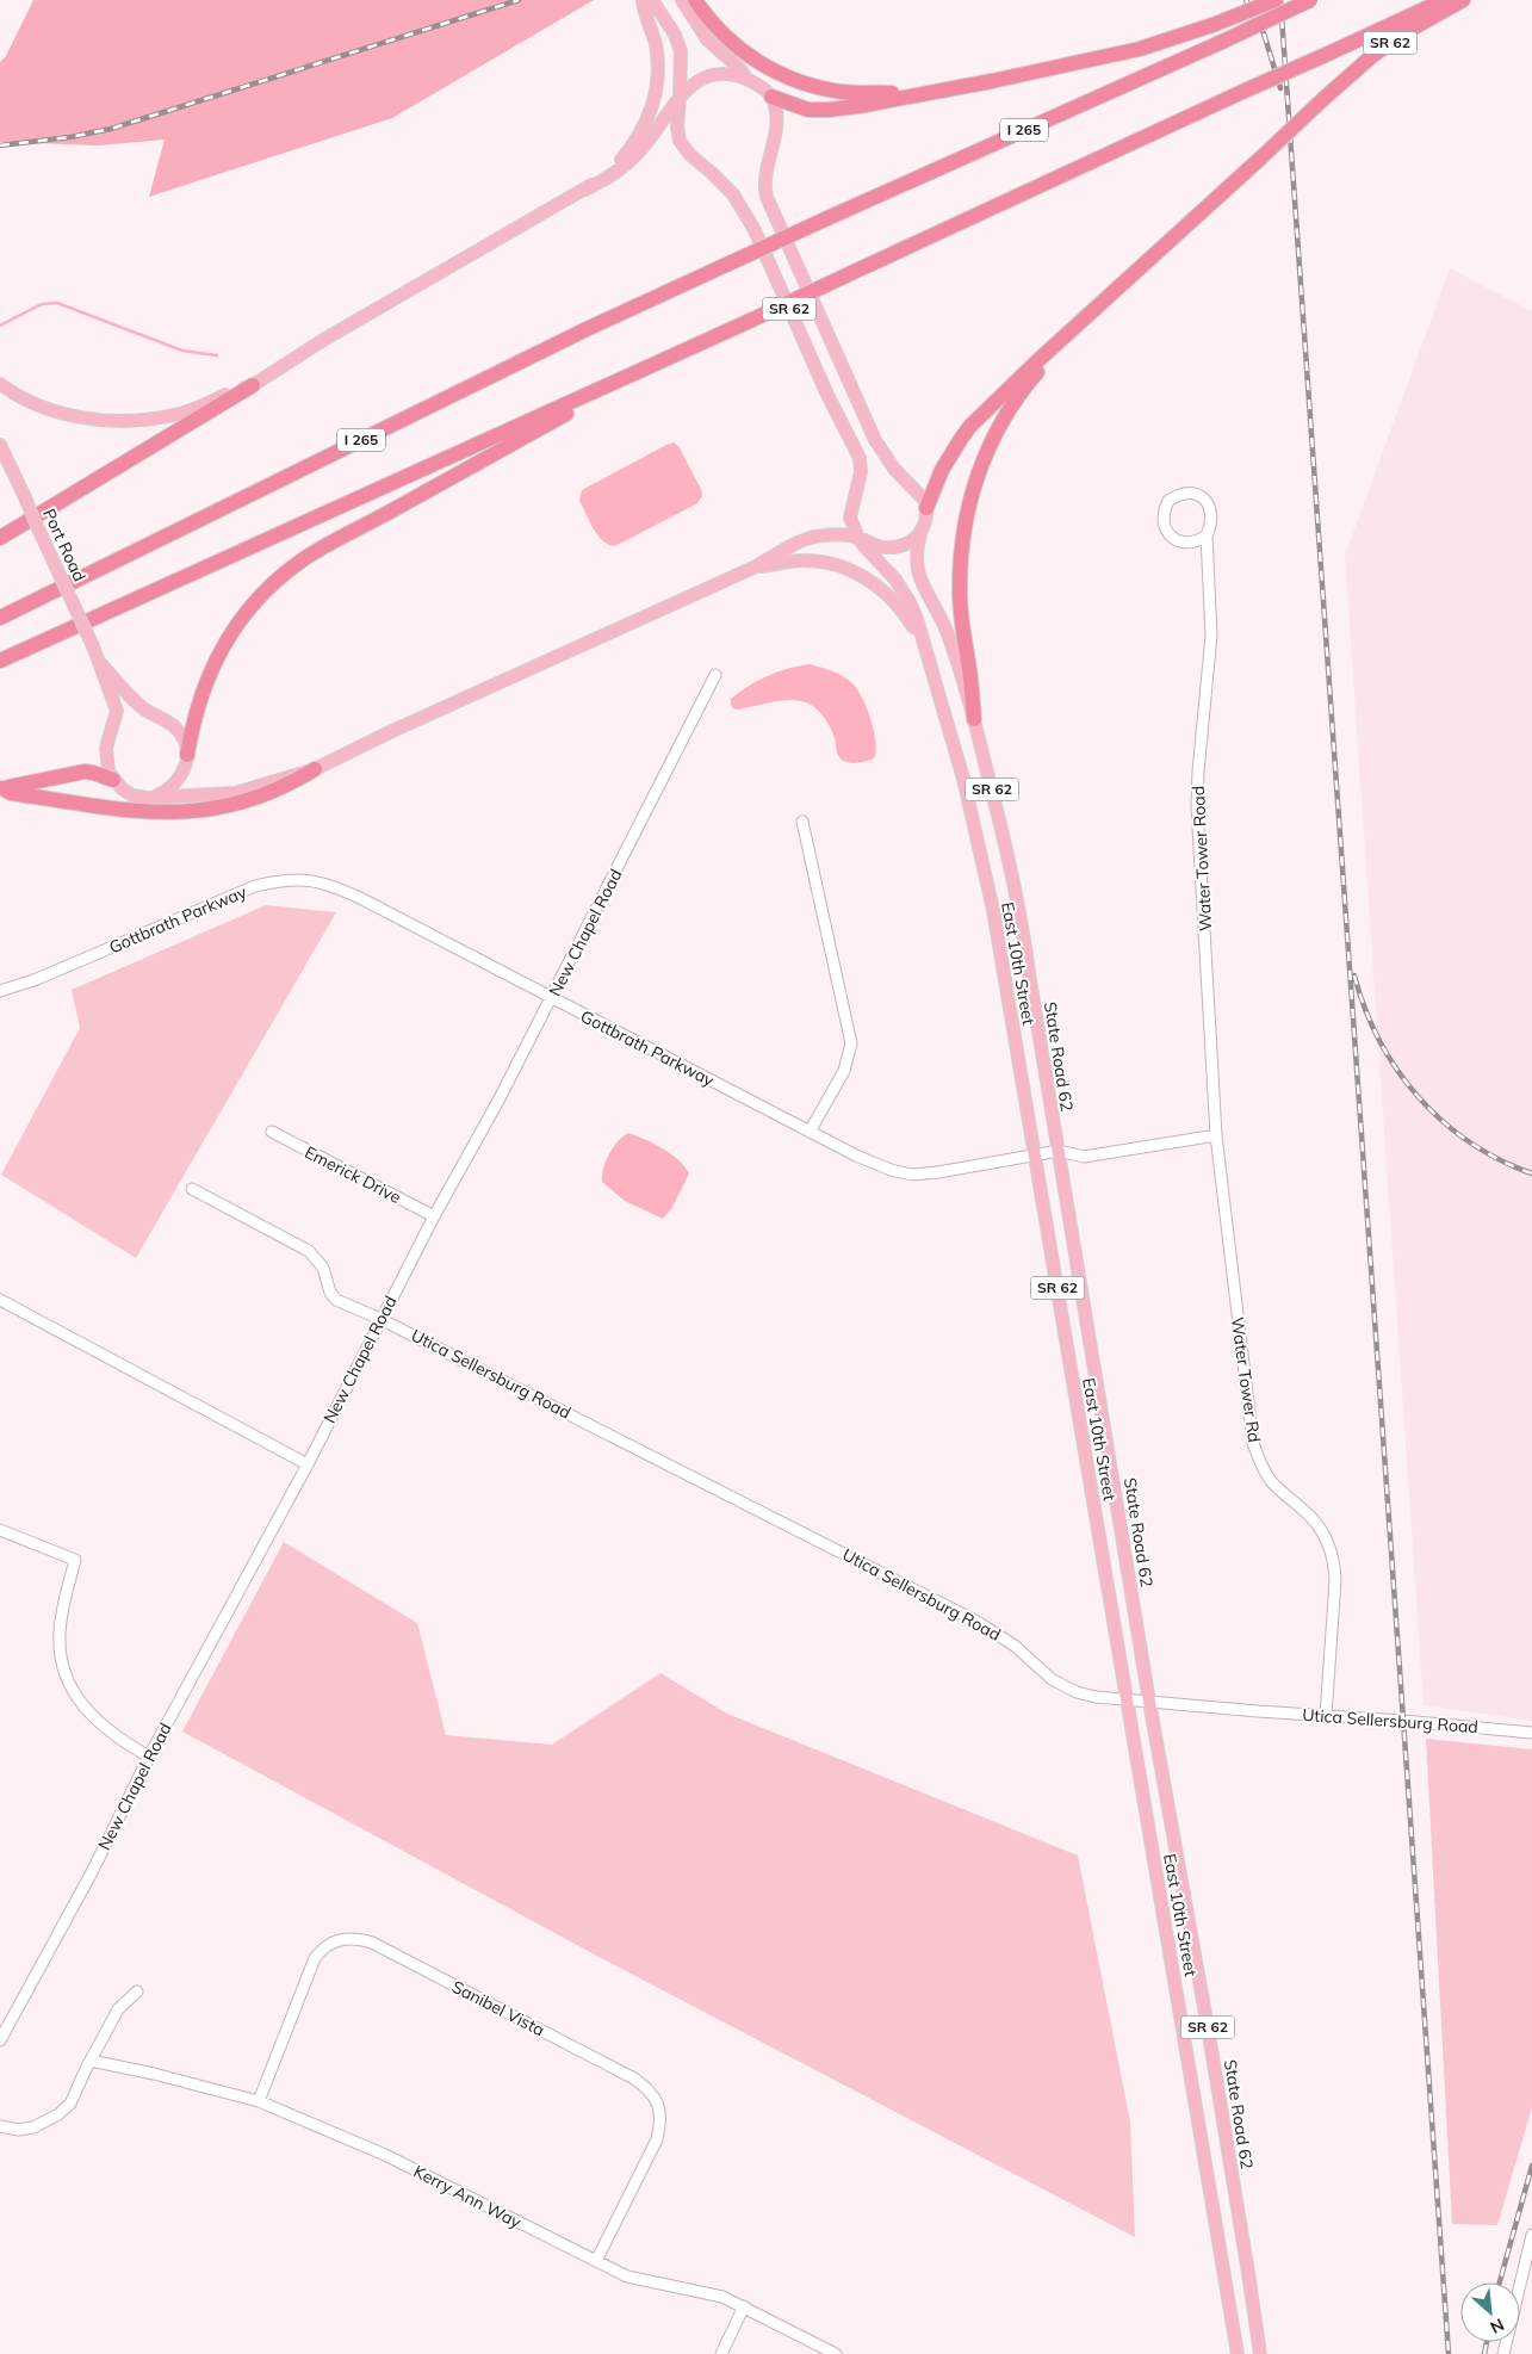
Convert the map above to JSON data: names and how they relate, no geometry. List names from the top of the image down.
{
  "streets": {
    "highway": ["SR 62", "I 265"],
    "main road": ["Port Road", "East 10th Street", "State Road 62"],
    "street": [
      "Water Tower Road",
      "Gottbrath Parkway",
      "New Chapel Road",
      "Emerick Drive",
      "Utica Sellersburg Road",
      "Water Tower Rd",
      "Sanibel Vista",
      "Kerry Ann Way"
    ]
  },
  "crossings": [
    ["SR 62", "East 10th Street"],
    ["SR 62", "State Road 62"],
    ["Water Tower Road", "Gottbrath Parkway"],
    ["Water Tower Road", "Water Tower Rd"],
    ["Gottbrath Parkway", "New Chapel Road"],
    ["Gottbrath Parkway", "East 10th Street"],
    ["Gottbrath Parkway", "State Road 62"],
    ["New Chapel Road", "Emerick Drive"],
    ["New Chapel Road", "Utica Sellersburg Road"],
    ["East 10th Street", "Utica Sellersburg Road"],
    ["State Road 62", "Utica Sellersburg Road"],
    ["Utica Sellersburg Road", "Water Tower Rd"],
    ["Sanibel Vista", "Kerry Ann Way"]
  ],
  "north": "bottom right"
}
